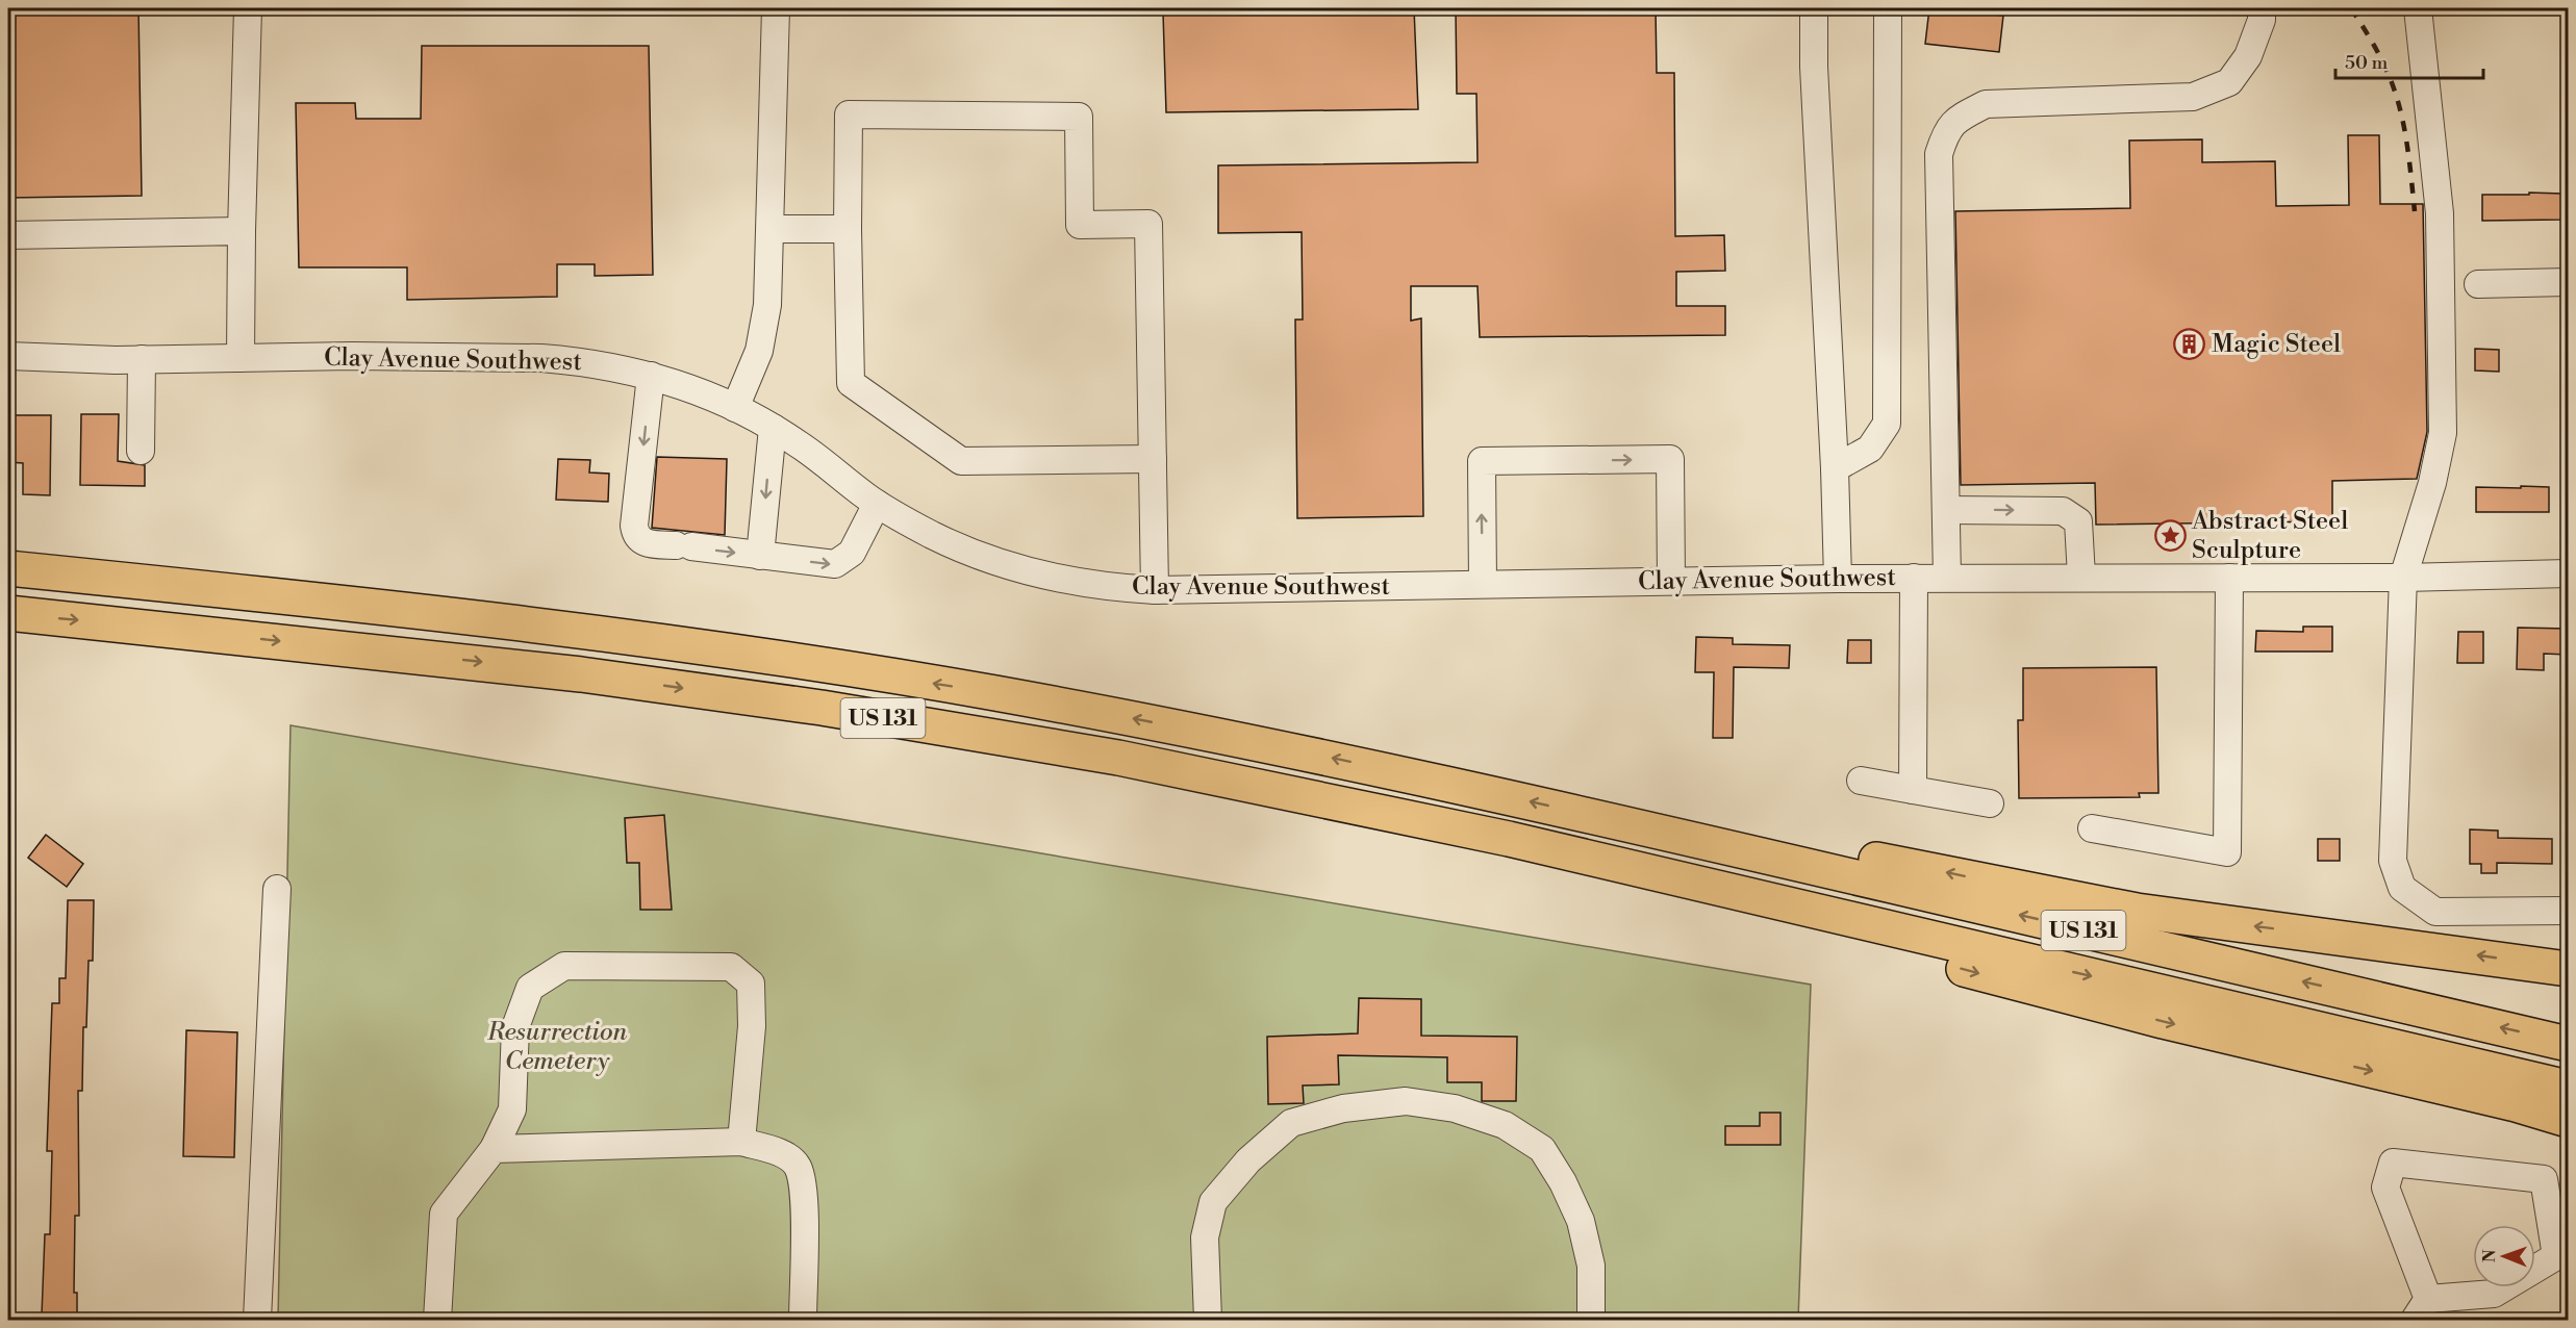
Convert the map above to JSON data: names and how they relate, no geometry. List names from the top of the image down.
{
  "streets": {
    "highway": ["US 131"],
    "street": ["Clay Avenue Southwest"]
  },
  "parks": ["Resurrection Cemetery"],
  "places": {
    "building": ["Magic Steel"],
    "place": ["Abstract Steel Sculpture"]
  },
  "scale_bar": "50 m",
  "north": "left"
}
